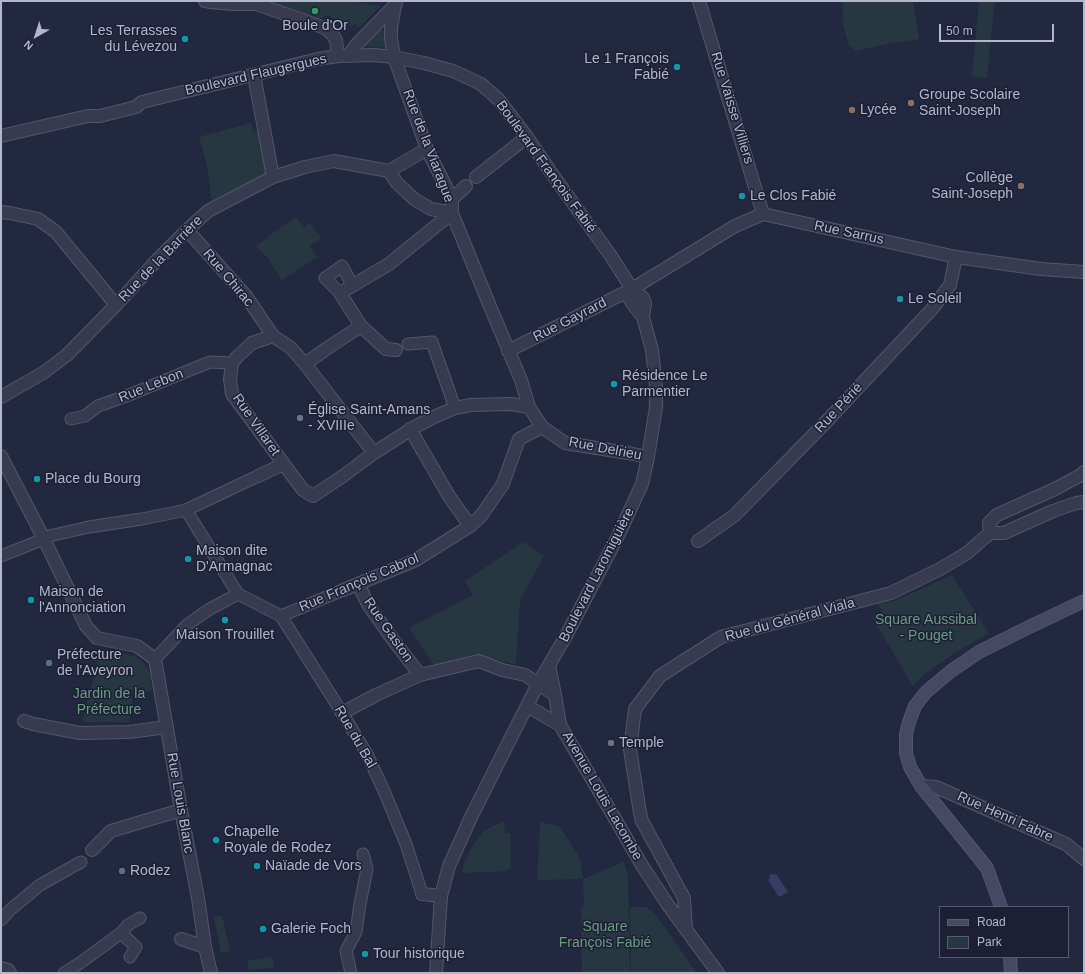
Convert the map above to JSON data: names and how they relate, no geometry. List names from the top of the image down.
{
  "streets": {
    "street": [
      "Boulevard Flaugergues",
      "Rue Vaïsse Villiers",
      "Rue de la Viarague",
      "Boulevard François Fabié",
      "Rue Sarrus",
      "Rue de la Barrière",
      "Rue Chirac",
      "Rue Gayrard",
      "Rue Lebon",
      "Rue Périé",
      "Rue Villaret",
      "Rue Delrieu",
      "Boulevard Laromiguière",
      "Rue François Cabrol",
      "Rue du Général Viala",
      "Rue Gaston",
      "Rue du Bal",
      "Avenue Louis Lacombe",
      "Rue Louis Blanc",
      "Rue Henri Fabre"
    ]
  },
  "crossings": [
    ["Boulevard Flaugergues", "Rue de la Viarague"],
    ["Boulevard Flaugergues", "Boulevard François Fabié"],
    ["Rue Vaïsse Villiers", "Rue Sarrus"],
    ["Rue de la Viarague", "Boulevard François Fabié"],
    ["Boulevard François Fabié", "Rue Gayrard"],
    ["Boulevard François Fabié", "Boulevard Laromiguière"],
    ["Rue Sarrus", "Rue Périé"],
    ["Rue de la Barrière", "Rue Chirac"],
    ["Rue Gayrard", "Boulevard Laromiguière"],
    ["Rue Lebon", "Rue Villaret"],
    ["Rue Delrieu", "Boulevard Laromiguière"],
    ["Rue Delrieu", "Rue François Cabrol"],
    ["Boulevard Laromiguière", "Rue du Bal"],
    ["Boulevard Laromiguière", "Avenue Louis Lacombe"],
    ["Rue François Cabrol", "Rue Gaston"],
    ["Rue François Cabrol", "Rue du Bal"],
    ["Rue du Général Viala", "Avenue Louis Lacombe"]
  ],
  "parks": ["Square Aussibal - Pouget", "Jardin de la Préfecture", "Square François Fabié"],
  "places": [
    "Boule d'Or",
    "Les Terrasses du Lévezou",
    "Le 1 François Fabié",
    "Groupe Scolaire Saint-Joseph",
    "Lycée",
    "Collège Saint-Joseph",
    "Le Clos Fabié",
    "Le Soleil",
    "Résidence Le Parmentier",
    "Église Saint-Amans - XVIIIe",
    "Place du Bourg",
    "Maison dite D'Armagnac",
    "Maison de l'Annonciation",
    "Maison Trouillet",
    "Préfecture de l'Aveyron",
    "Temple",
    "Chapelle Royale de Rodez",
    "Naïade de Vors",
    "Rodez",
    "Galerie Foch",
    "Tour historique"
  ],
  "legend": ["Road", "Park"],
  "scale_bar": "50 m",
  "north": "bottom left"
}
